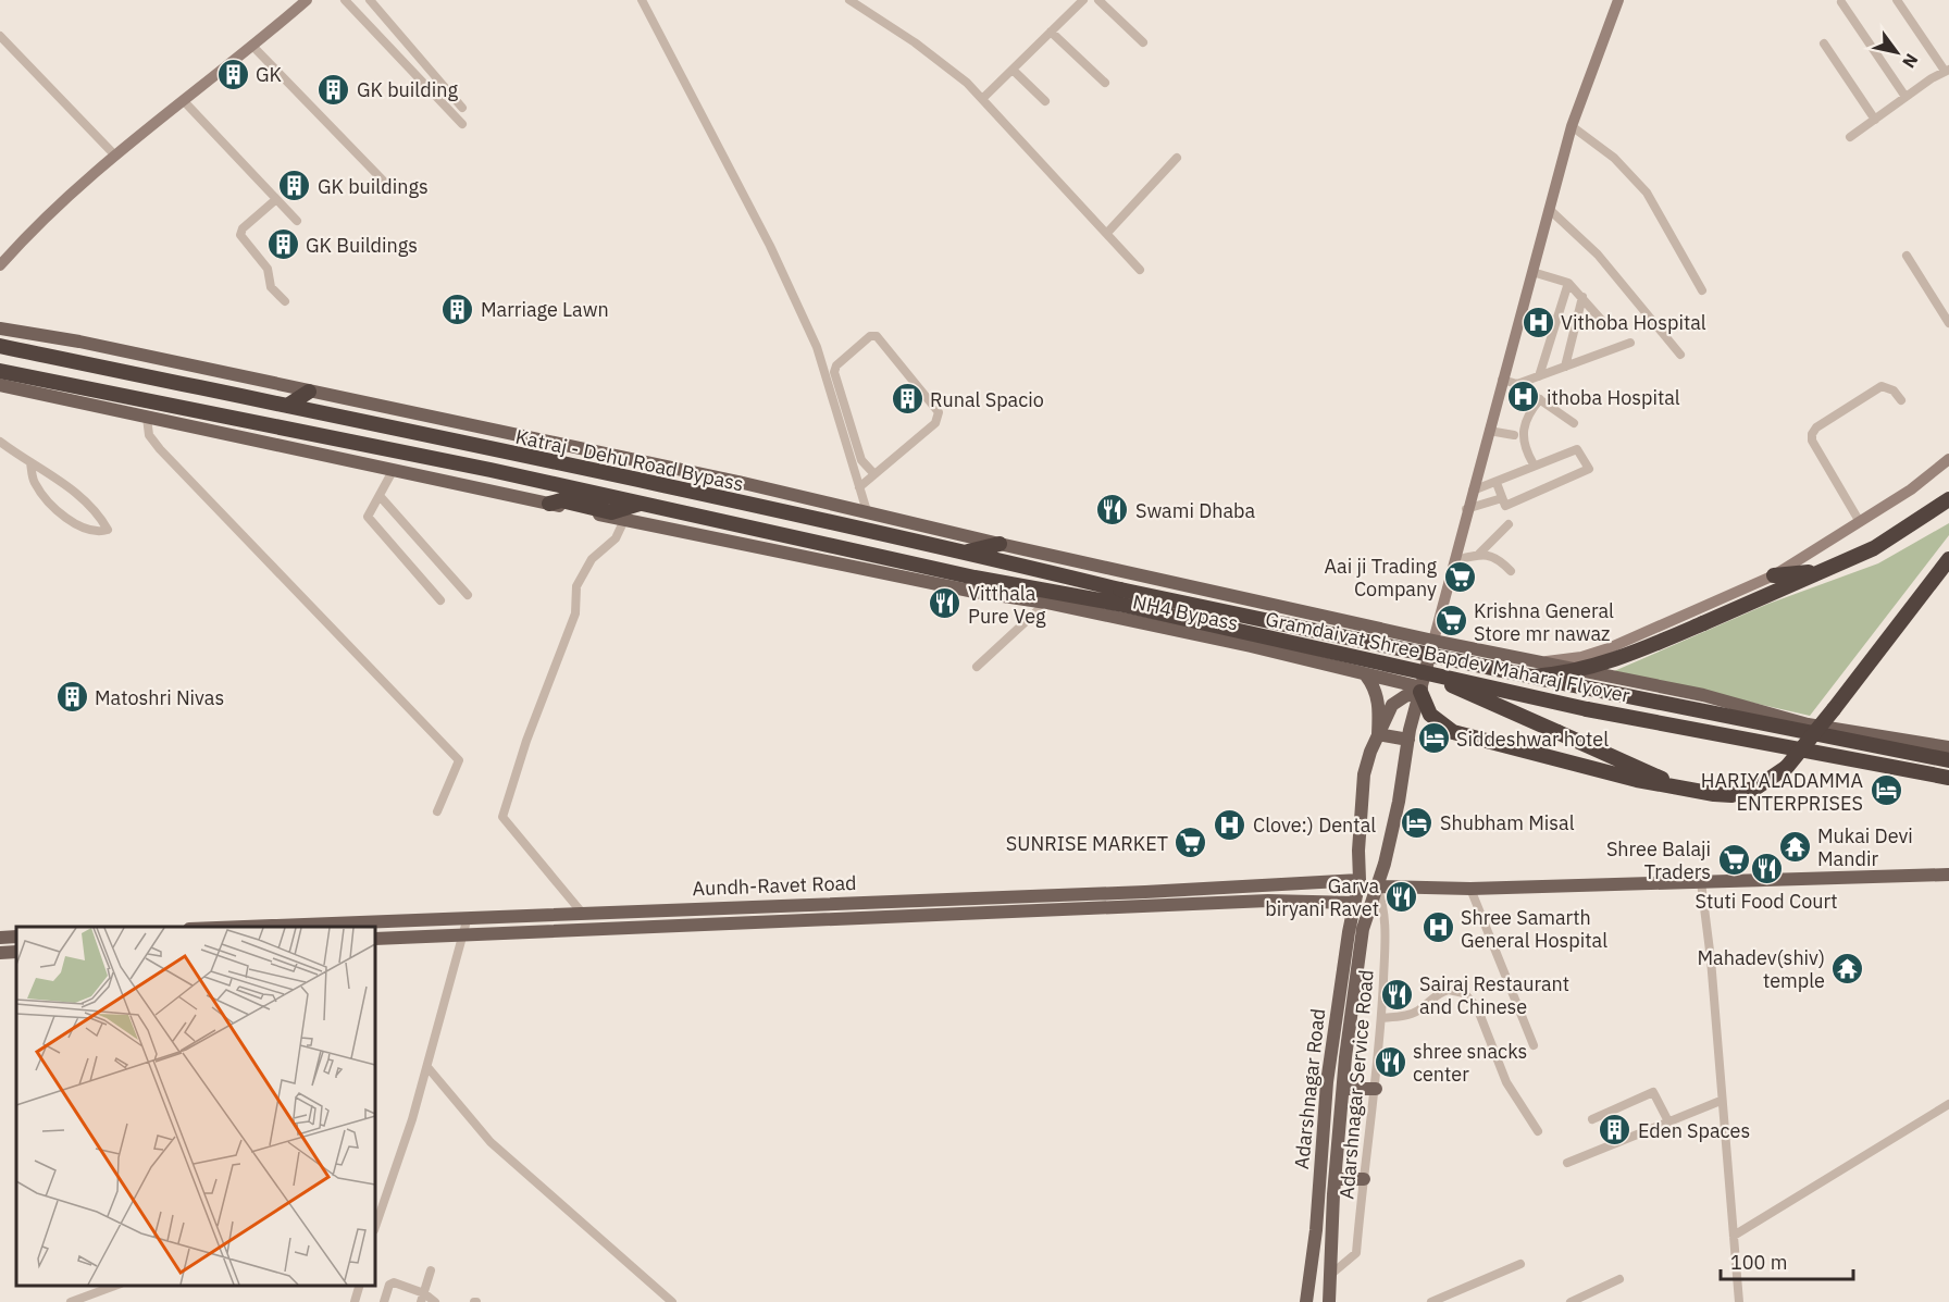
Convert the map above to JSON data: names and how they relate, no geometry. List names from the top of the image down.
{
  "streets": {
    "highway": ["Katraj - Dehu Road Bypass", "Gramdaivat Shree Bapdev Maharaj Flyover"],
    "main road": ["NH4 Bypass", "Aundh-Ravet Road", "Adarshnagar Road"],
    "street": ["Adarshnagar Service Road"]
  },
  "crossings": [
    ["Katraj - Dehu Road Bypass", "NH4 Bypass"],
    ["Katraj - Dehu Road Bypass", "Gramdaivat Shree Bapdev Maharaj Flyover"],
    ["NH4 Bypass", "Gramdaivat Shree Bapdev Maharaj Flyover"],
    ["NH4 Bypass", "Adarshnagar Road"],
    ["Gramdaivat Shree Bapdev Maharaj Flyover", "Adarshnagar Road"],
    ["Aundh-Ravet Road", "Adarshnagar Road"],
    ["Adarshnagar Service Road", "Adarshnagar Road"]
  ],
  "places": {
    "building": [
      "GK",
      "GK building",
      "GK buildings",
      "GK Buildings",
      "Marriage Lawn",
      "Runal Spacio",
      "Matoshri Nivas",
      "Eden Spaces"
    ],
    "hospital": [
      "Vithoba Hospital",
      "ithoba Hospital",
      "Clove:) Dental",
      "Shree Samarth General Hospital"
    ],
    "restaurant": [
      "Swami Dhaba",
      "Vitthala Pure Veg",
      "Stuti Food Court",
      "Garva biryani Ravet",
      "Sairaj Restaurant and Chinese",
      "shree snacks center"
    ],
    "supermarket": [
      "Aai ji Trading Company",
      "Krishna General Store mr nawaz",
      "SUNRISE MARKET",
      "Shree Balaji Traders"
    ],
    "hotel": ["Siddeshwar hotel", "HARIYALADAMMA ENTERPRISES", "Shubham Misal"],
    "temple": ["Mukai Devi Mandir", "Mahadev(shiv) temple"]
  },
  "scale_bar": "100 m",
  "north": "bottom right"
}
